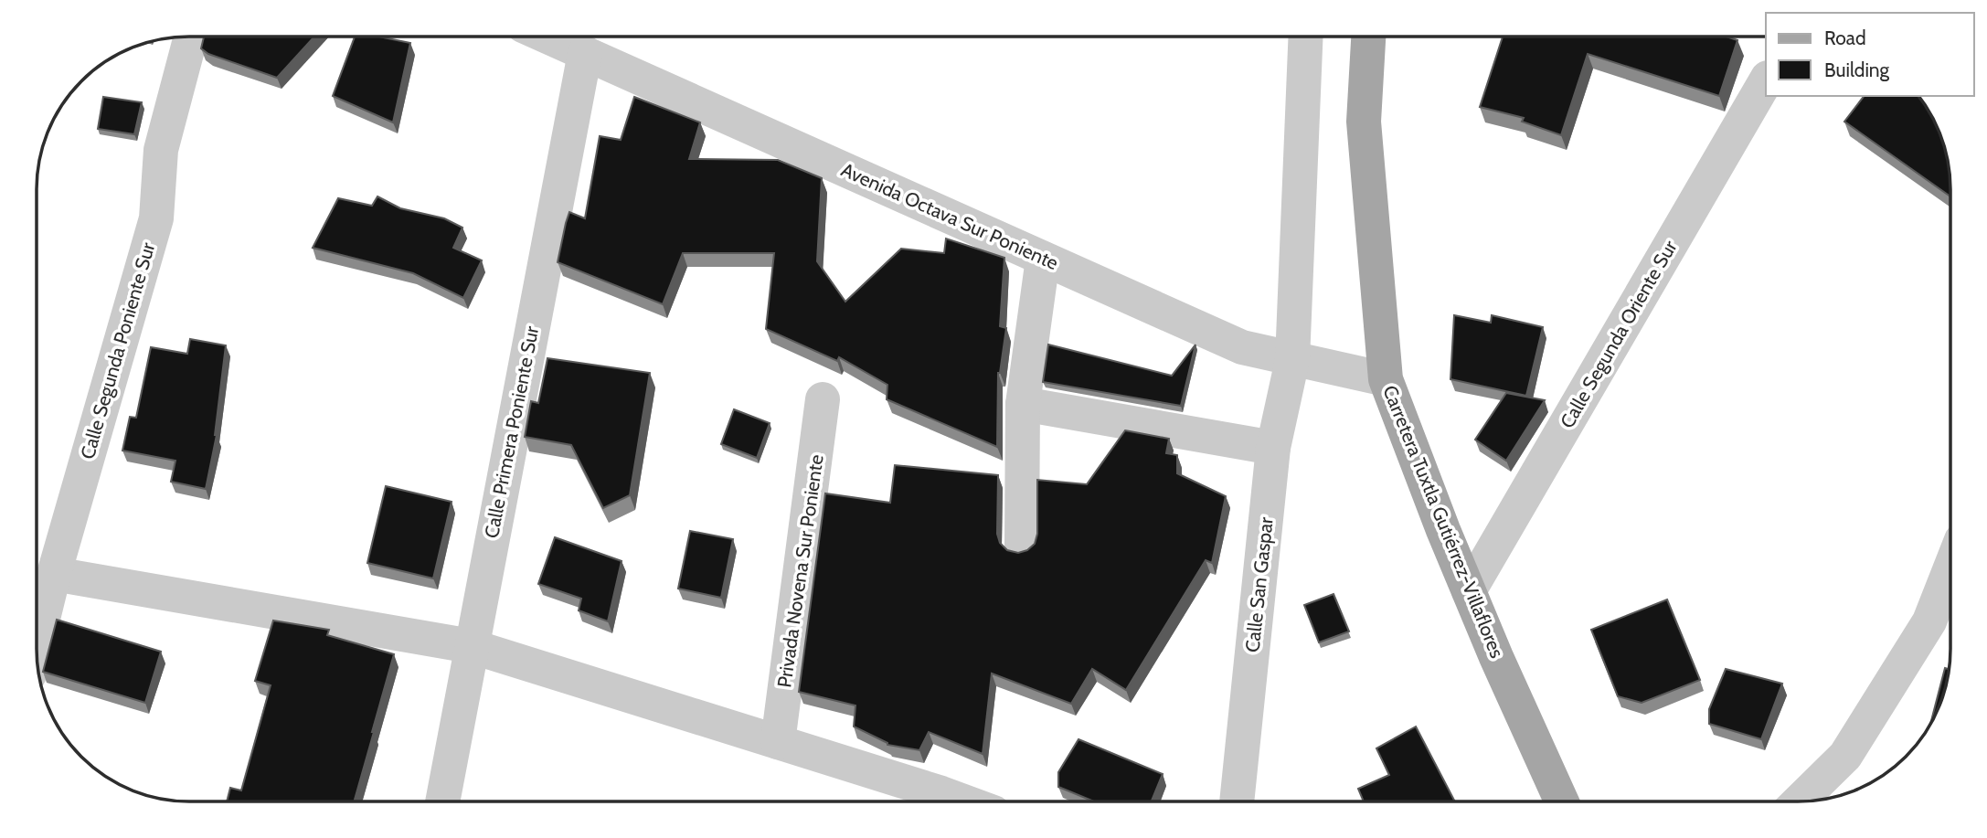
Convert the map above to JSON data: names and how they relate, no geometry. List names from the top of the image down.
{
  "streets": {
    "main road": ["Carretera Tuxtla Gutiérrez-Villaflores"],
    "street": [
      "Avenida Octava Sur Poniente",
      "Calle Segunda Oriente Sur",
      "Calle Segunda Poniente Sur",
      "Calle Primera Poniente Sur",
      "Privada Novena Sur Poniente",
      "Calle San Gaspar"
    ]
  },
  "crossings": [
    ["Avenida Octava Sur Poniente", "Calle Primera Poniente Sur"],
    ["Avenida Octava Sur Poniente", "Carretera Tuxtla Gutiérrez-Villaflores"],
    ["Avenida Octava Sur Poniente", "Calle San Gaspar"],
    ["Calle Segunda Oriente Sur", "Carretera Tuxtla Gutiérrez-Villaflores"]
  ],
  "legend": ["Road", "Building"]
}
